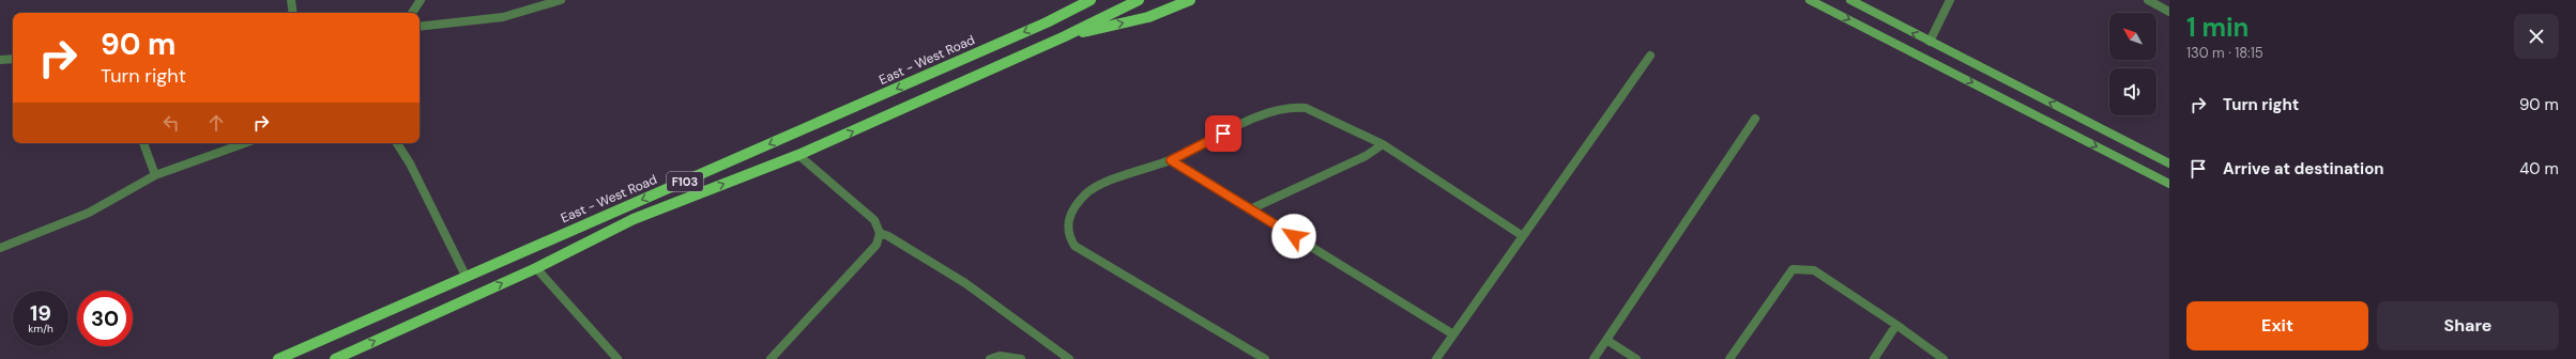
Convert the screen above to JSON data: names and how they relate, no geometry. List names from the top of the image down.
{
  "streets": {
    "main road": ["East - West Road", "F103"]
  },
  "north": "top left",
  "page": {
    "heading": ["1 min", "130 m · 18:15"],
    "turn": ["90 m", "Turn right"],
    "list": [
      {
        "name": "Turn right",
        "value": "90 m"
      },
      {
        "name": "Arrive at destination",
        "value": "40 m"
      }
    ],
    "speed": "19 km/h",
    "limit": "30",
    "buttons": ["Exit", "Share"]
  }
}
